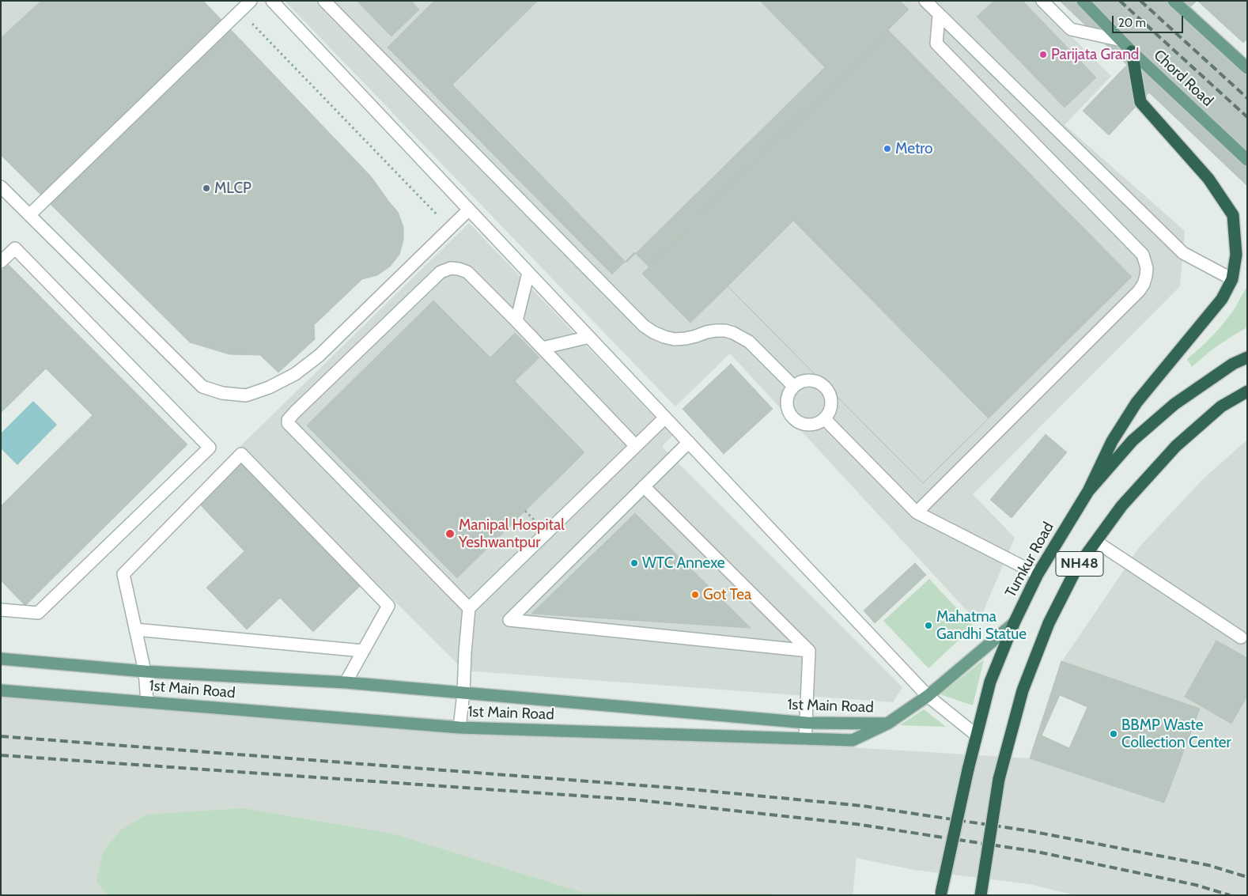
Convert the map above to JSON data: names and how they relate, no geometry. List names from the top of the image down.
{
  "streets": {
    "highway": ["Tumkur Road", "NH48"],
    "main road": ["Chord Road", "1st Main Road"]
  },
  "places": [
    "Parijata Grand",
    "Metro",
    "MLCP",
    "Manipal Hospital Yeshwantpur",
    "WTC Annexe",
    "Got Tea",
    "Mahatma Gandhi Statue",
    "BBMP Waste Collection Center"
  ],
  "scale_bar": "20 m"
}
